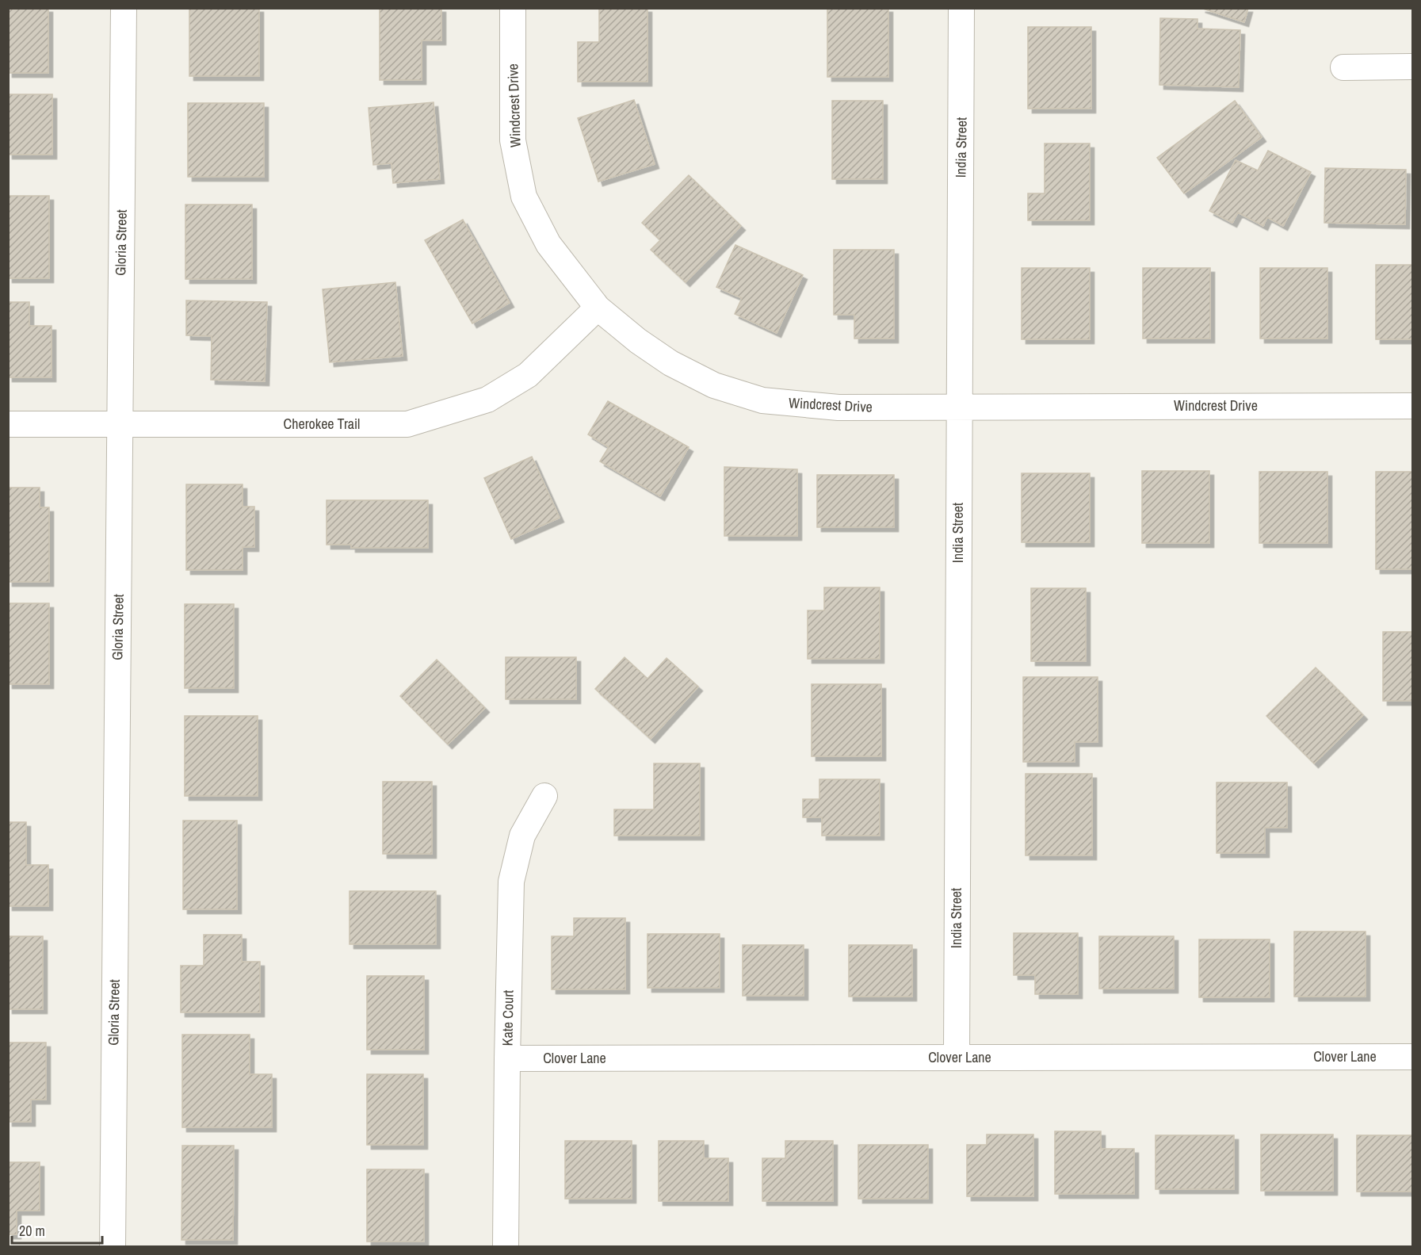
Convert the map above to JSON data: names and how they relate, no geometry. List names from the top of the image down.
{
  "streets": {
    "street": [
      "Windcrest Drive",
      "India Street",
      "Gloria Street",
      "Cherokee Trail",
      "Kate Court",
      "Clover Lane"
    ]
  },
  "crossings": [
    ["Windcrest Drive", "India Street"],
    ["Windcrest Drive", "Cherokee Trail"],
    ["India Street", "Clover Lane"],
    ["Gloria Street", "Cherokee Trail"],
    ["Kate Court", "Clover Lane"]
  ],
  "scale_bar": "20 m"
}
